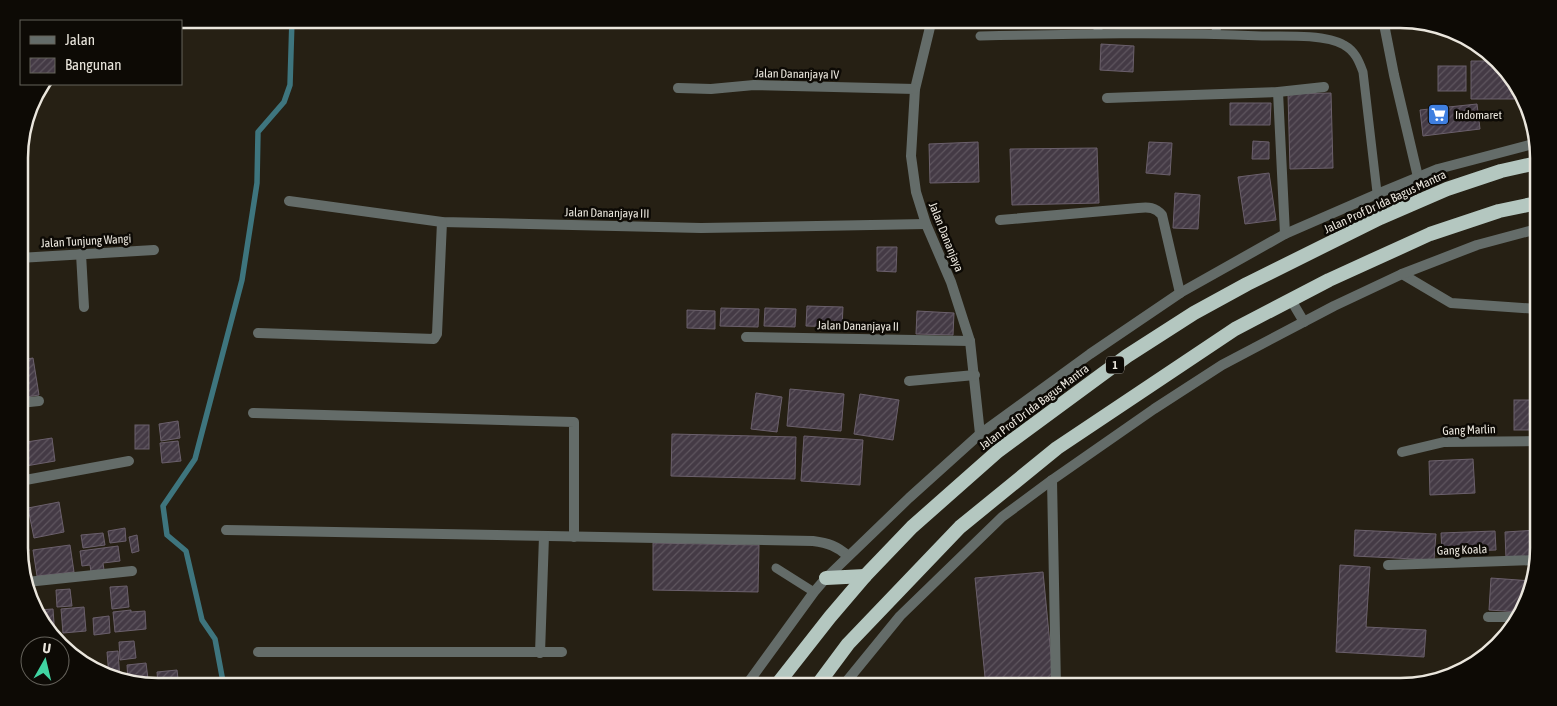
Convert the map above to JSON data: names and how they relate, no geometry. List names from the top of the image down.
{
  "streets": {
    "highway": ["Jalan Prof Dr Ida Bagus Mantra", "1"],
    "street": [
      "Jalan Dananjaya IV",
      "Jalan Dananjaya III",
      "Jalan Dananjaya",
      "Jalan Tunjung Wangi",
      "Jalan Dananjaya II",
      "Gang Marlin",
      "Gang Koala"
    ]
  },
  "crossings": [
    ["Jalan Dananjaya IV", "Jalan Dananjaya"],
    ["Jalan Dananjaya III", "Jalan Dananjaya"],
    ["Jalan Dananjaya", "Jalan Dananjaya II"]
  ],
  "places": {
    "supermarket": ["Indomaret"]
  },
  "legend": ["Jalan", "Bangunan"],
  "north": "top"
}
